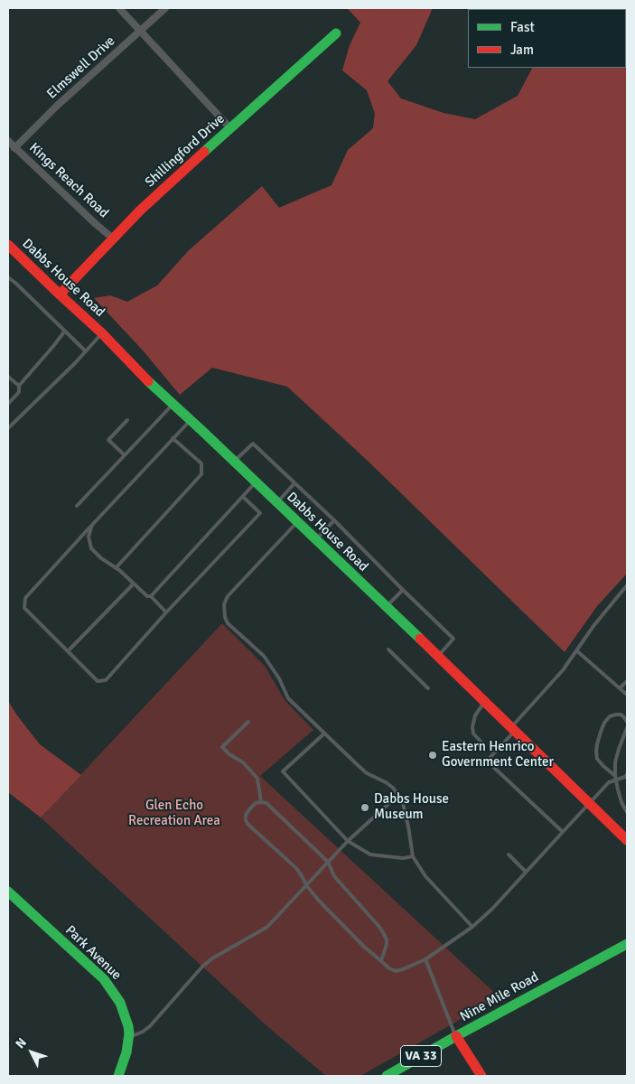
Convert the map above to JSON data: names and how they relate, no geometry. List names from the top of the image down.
{
  "streets": {
    "street": [
      "Elmswell Drive",
      "Shillingford Drive",
      "Kings Reach Road",
      "Dabbs House Road",
      "Park Avenue",
      "Nine Mile Road",
      "VA 33"
    ]
  },
  "crossings": [
    ["Elmswell Drive", "Kings Reach Road"],
    ["Shillingford Drive", "Kings Reach Road"],
    ["Shillingford Drive", "Dabbs House Road"]
  ],
  "parks": ["Glen Echo Recreation Area"],
  "places": ["Eastern Henrico Government Center", "Dabbs House Museum"],
  "legend": ["Fast", "Jam"],
  "north": "top left"
}
